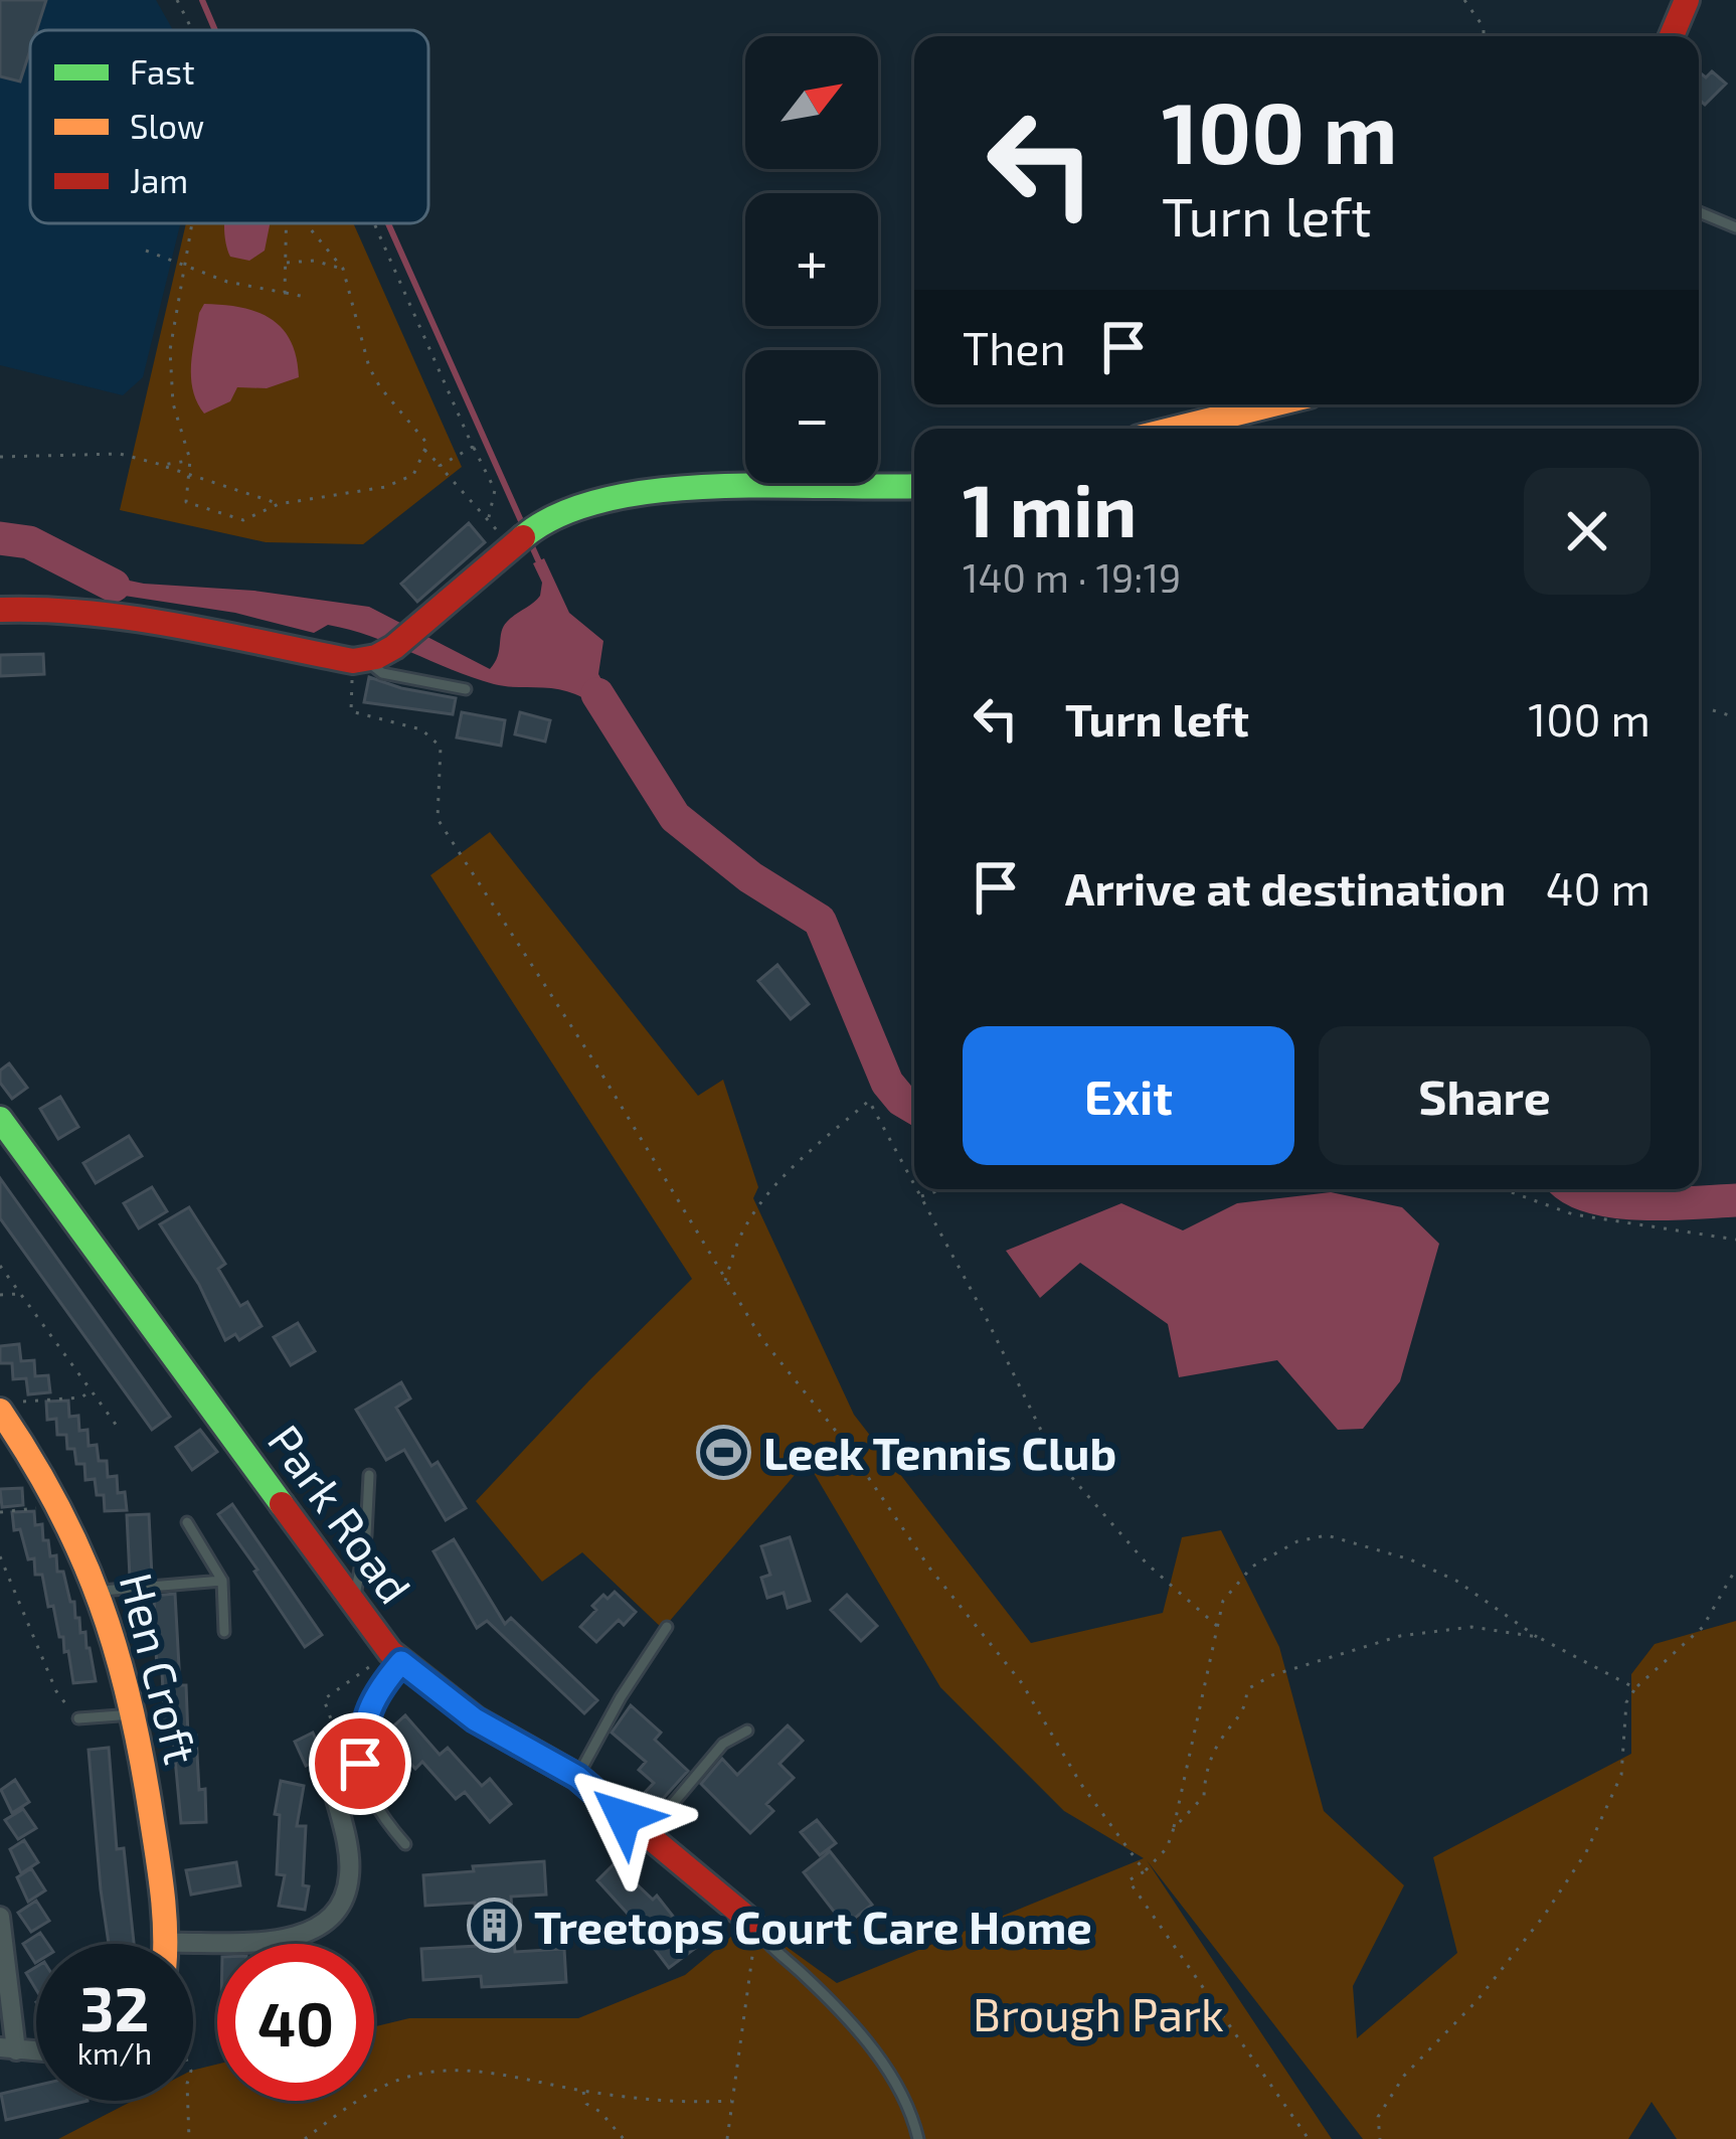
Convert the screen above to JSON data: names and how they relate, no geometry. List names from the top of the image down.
{
  "streets": {
    "street": ["Park Road", "Hen Croft"]
  },
  "parks": ["Brough Park"],
  "places": {
    "sports": ["Leek Tennis Club"],
    "building": ["Treetops Court Care Home"]
  },
  "legend": ["Fast", "Slow", "Jam"],
  "north": "top right",
  "page": {
    "map_buttons": ["+", "−"],
    "turn": ["100 m", "Turn left"],
    "then": "Then",
    "heading": ["1 min", "140 m · 19:19"],
    "list": [
      {
        "name": "Turn left",
        "value": "100 m"
      },
      {
        "name": "Arrive at destination",
        "value": "40 m"
      }
    ],
    "buttons": ["Exit", "Share"],
    "speed": "32 km/h",
    "limit": "40"
  }
}
